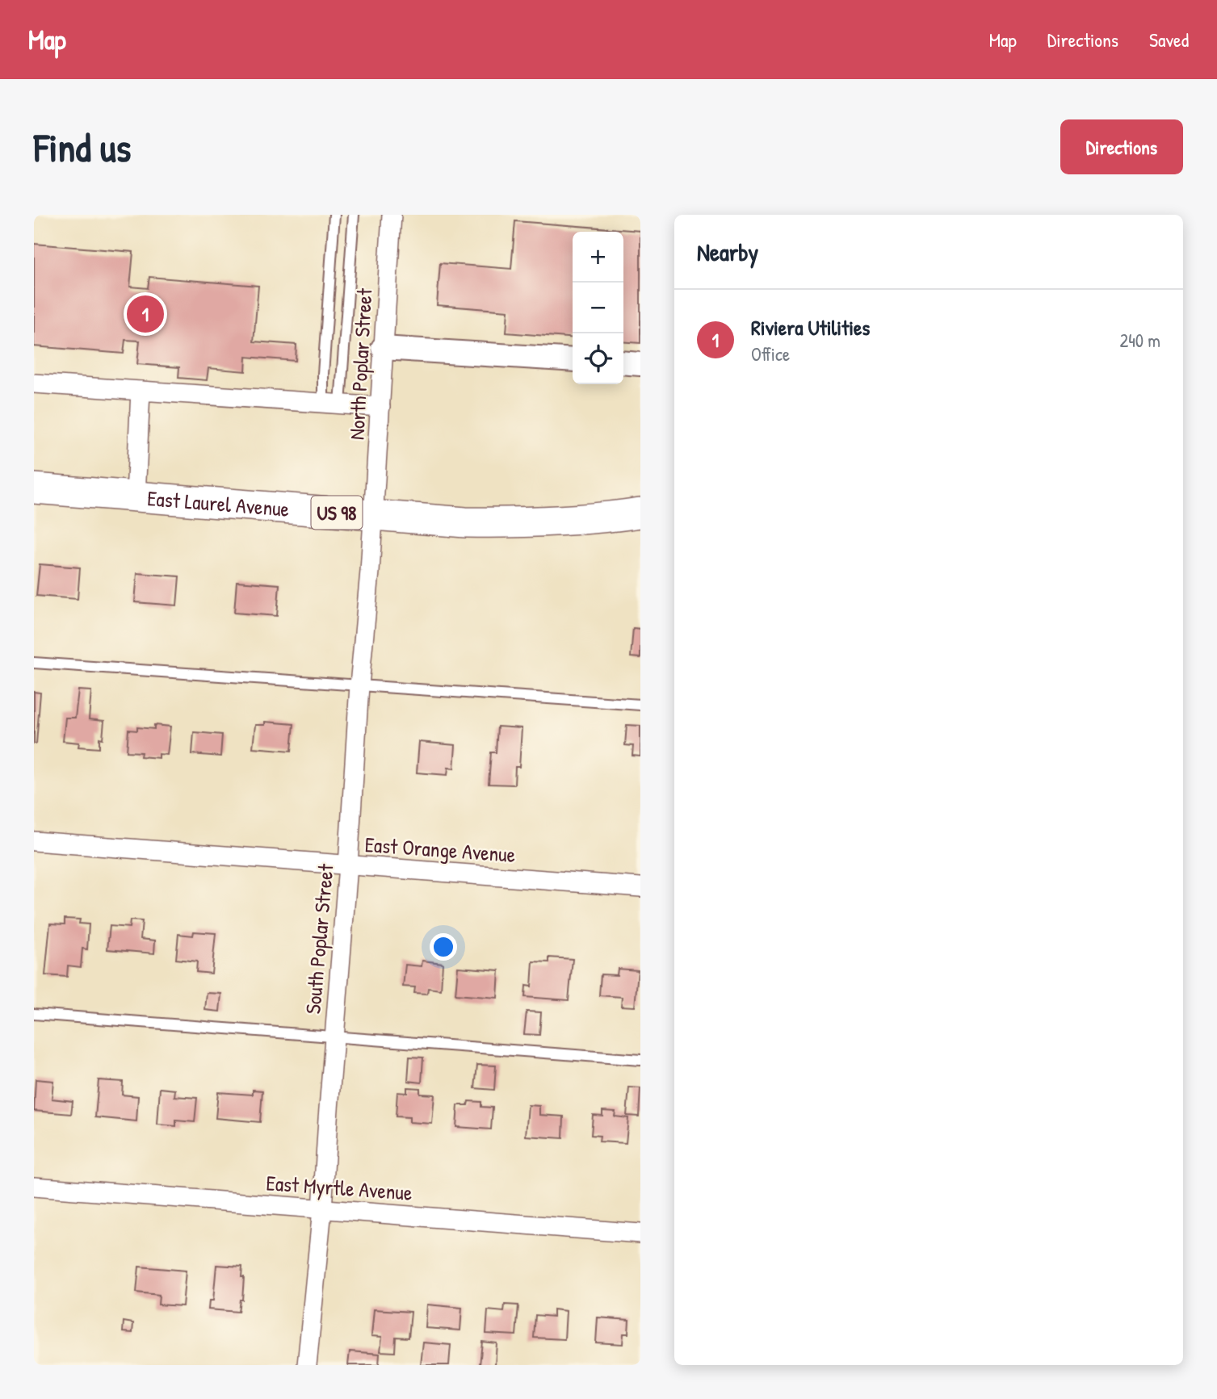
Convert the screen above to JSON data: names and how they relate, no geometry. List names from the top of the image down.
{
  "streets": {
    "main road": ["East Laurel Avenue", "US 98"],
    "street": [
      "North Poplar Street",
      "East Orange Avenue",
      "South Poplar Street",
      "East Myrtle Avenue"
    ]
  },
  "crossings": [
    ["North Poplar Street", "East Laurel Avenue"],
    ["North Poplar Street", "South Poplar Street"],
    ["East Laurel Avenue", "South Poplar Street"],
    ["East Orange Avenue", "South Poplar Street"],
    ["South Poplar Street", "East Myrtle Avenue"]
  ],
  "page": {
    "header": "Map",
    "nav": ["Map", "Directions", "Saved"],
    "buttons": "Directions",
    "title": "Find us",
    "heading": "Nearby",
    "map_buttons": ["+", "−"],
    "list": [
      {
        "mark": "1",
        "name": "Riviera Utilities",
        "note": "Office",
        "value": "240 m"
      }
    ],
    "pins": "1"
  }
}
